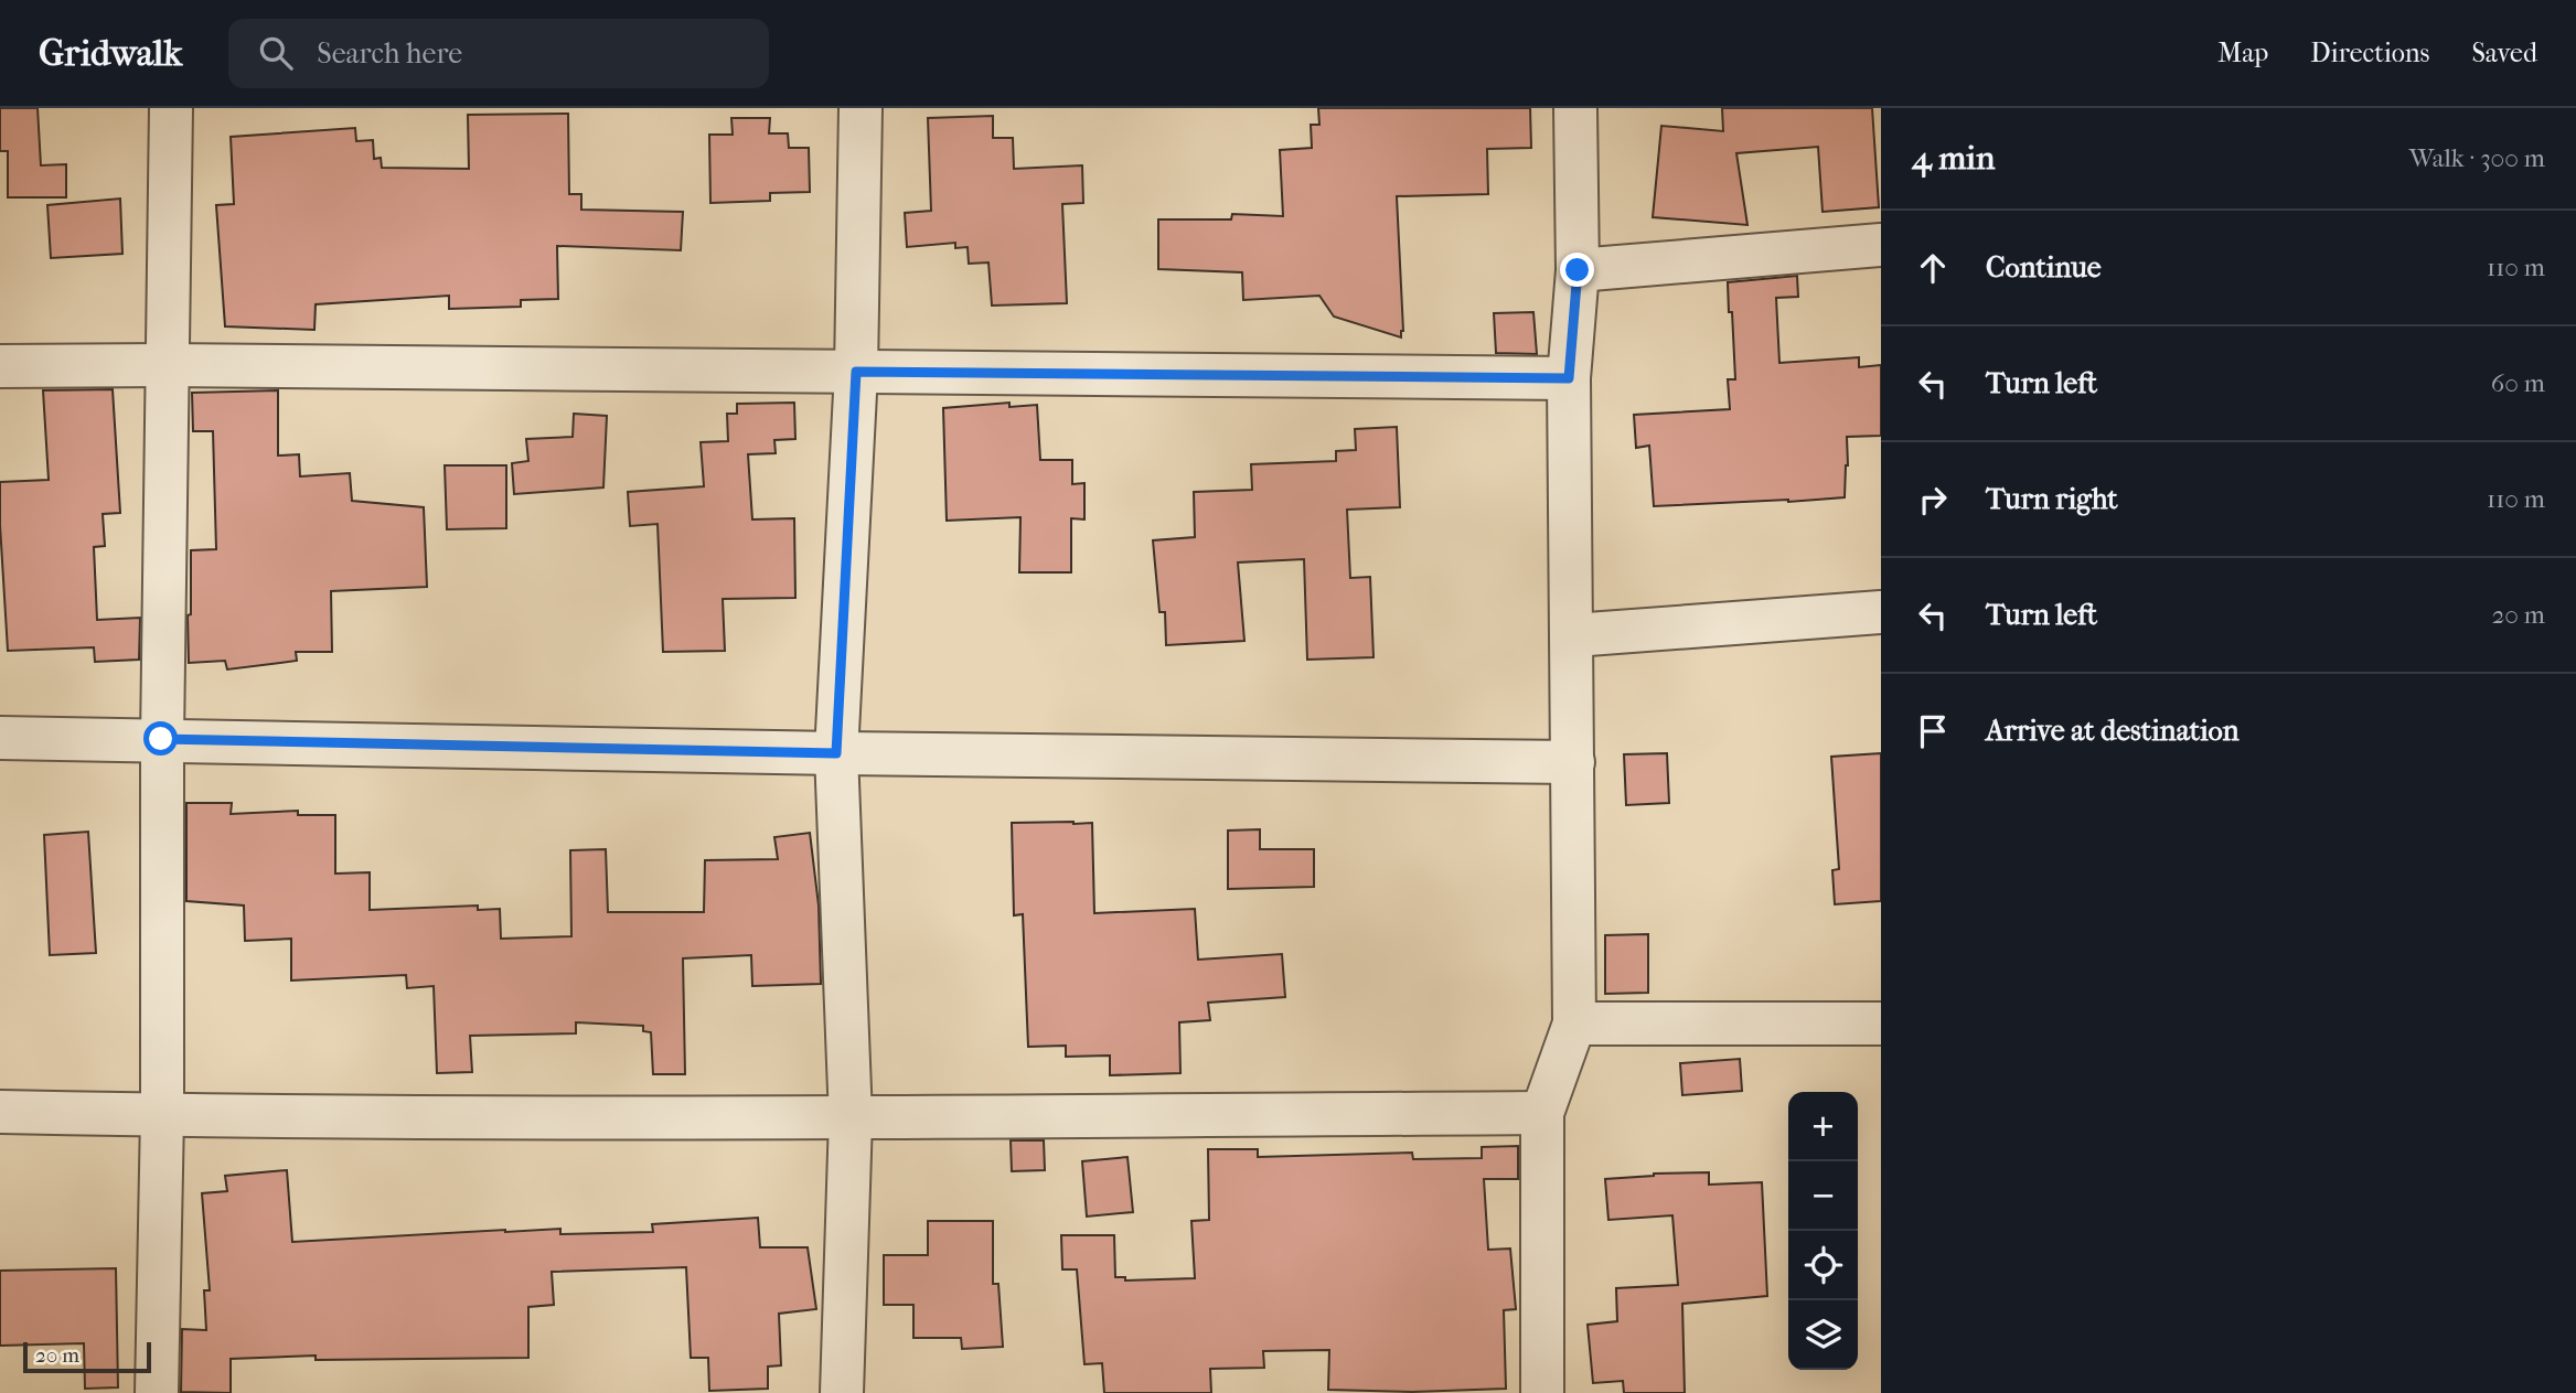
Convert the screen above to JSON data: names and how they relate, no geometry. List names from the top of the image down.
{
  "scale_bar": "20 m",
  "page": {
    "header": "Gridwalk",
    "search": "Search here",
    "nav": ["Map", "Directions", "Saved"],
    "heading": ["4 min", "Walk · 300 m"],
    "list": [
      ["Continue", "110 m"],
      ["Turn left", "60 m"],
      ["Turn right", "110 m"],
      ["Turn left", "20 m"],
      "Arrive at destination"
    ],
    "map_buttons": ["+", "−"],
    "scale": "20 m"
  }
}
